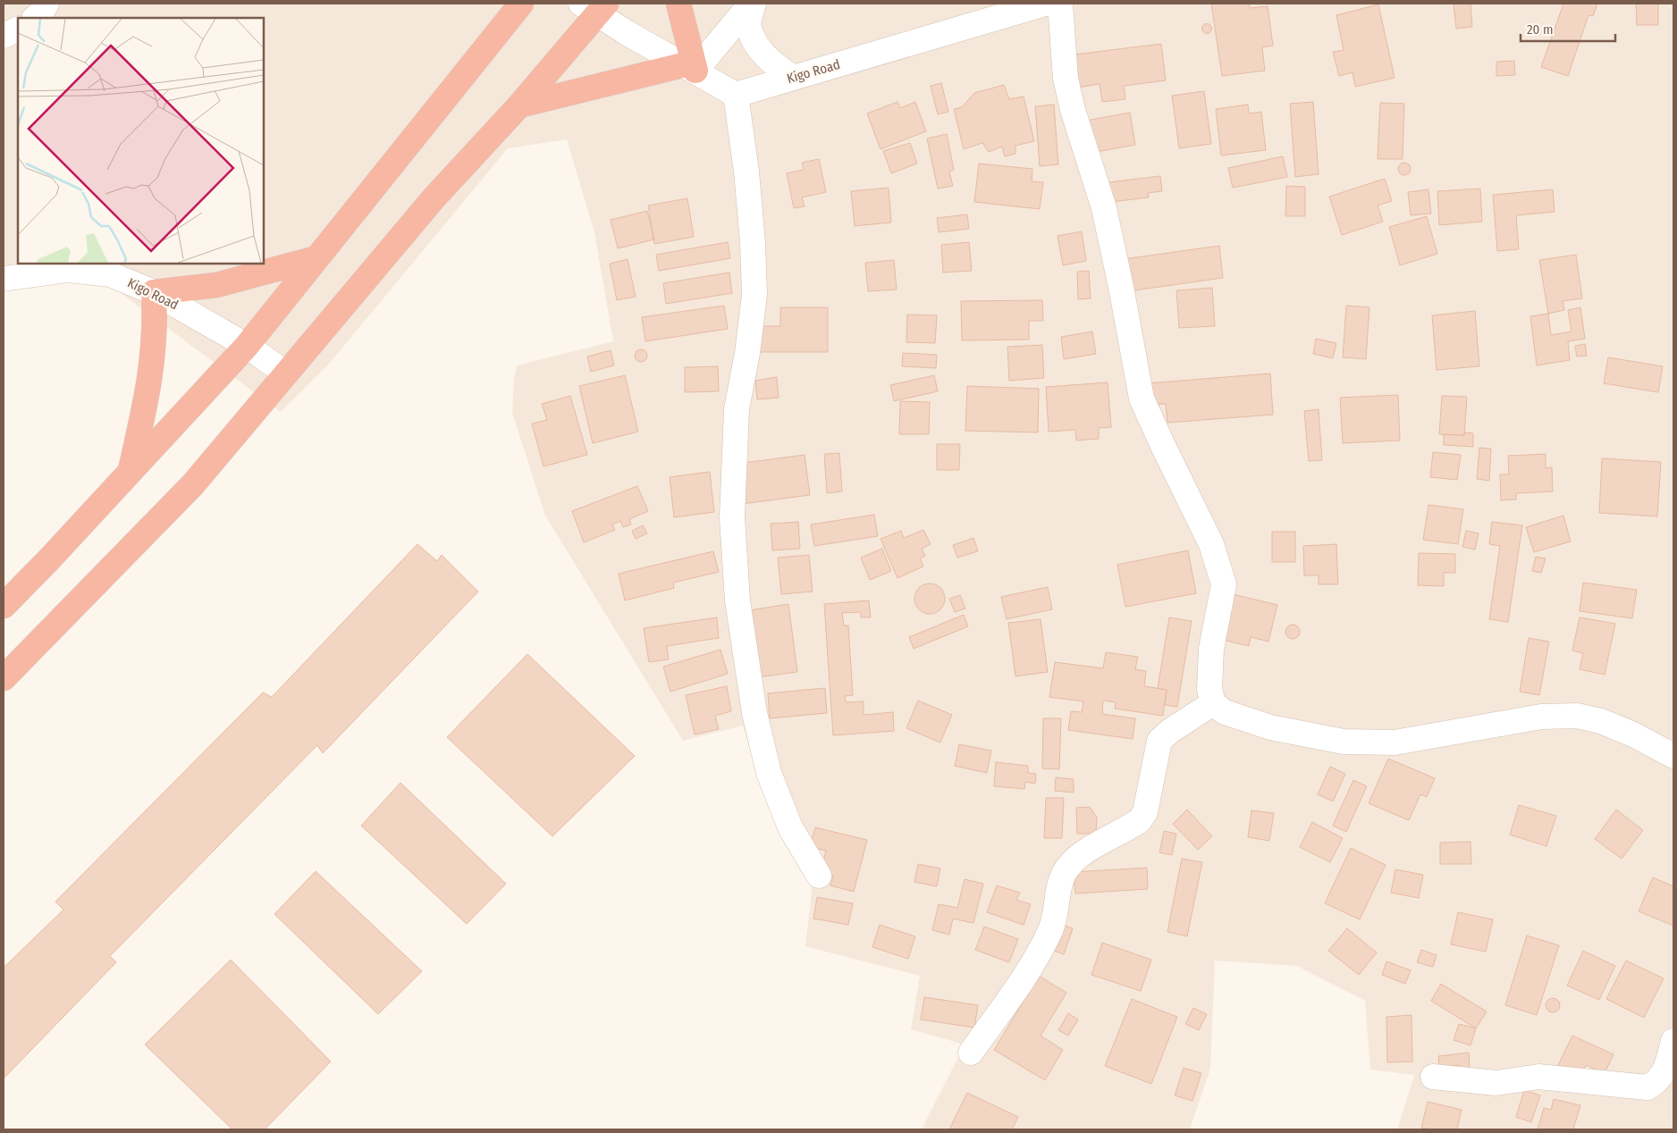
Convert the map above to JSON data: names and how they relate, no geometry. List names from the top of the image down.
{
  "streets": {
    "street": ["Kigo Road"]
  },
  "scale_bar": "20 m"
}
